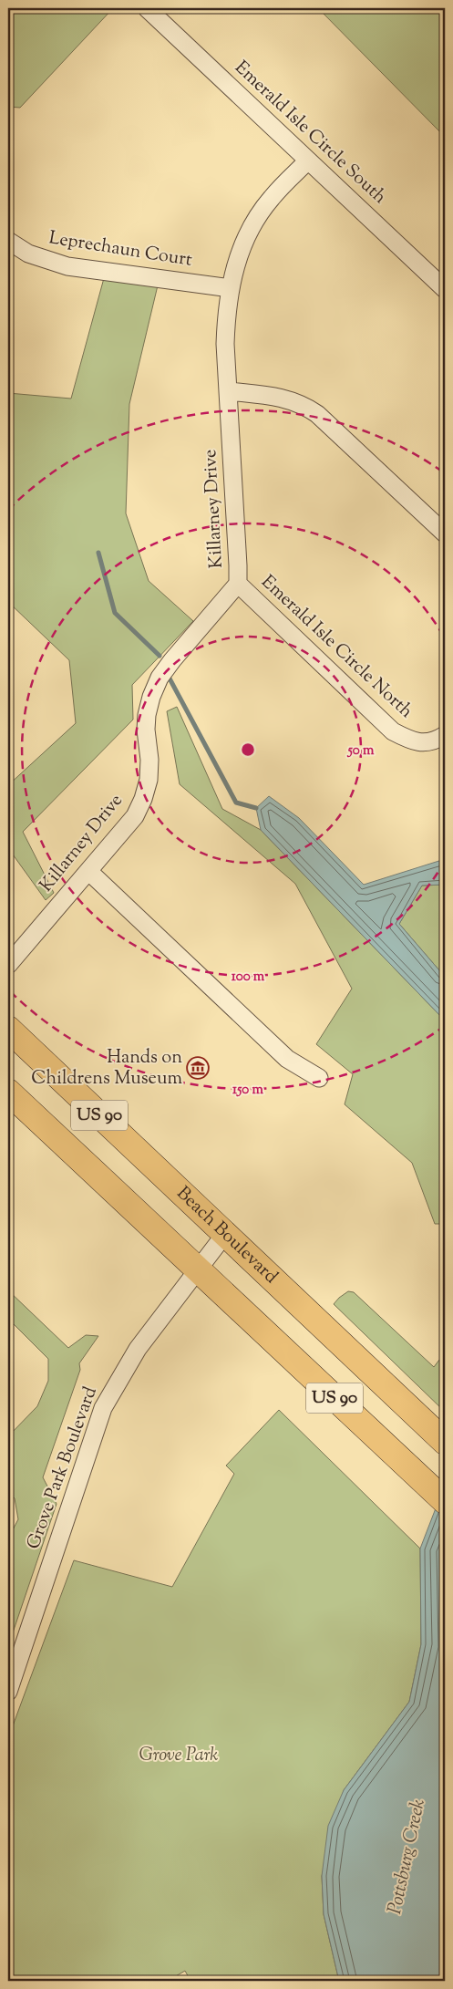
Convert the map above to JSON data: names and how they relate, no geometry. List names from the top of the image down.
{
  "streets": {
    "highway": ["US 90", "Beach Boulevard"],
    "street": [
      "Emerald Isle Circle South",
      "Leprechaun Court",
      "Killarney Drive",
      "Emerald Isle Circle North",
      "Grove Park Boulevard"
    ]
  },
  "crossings": [
    ["Emerald Isle Circle South", "Killarney Drive"],
    ["Leprechaun Court", "Killarney Drive"],
    ["Killarney Drive", "Emerald Isle Circle North"],
    ["US 90", "Grove Park Boulevard"],
    ["Beach Boulevard", "Grove Park Boulevard"]
  ],
  "water": ["Pottsburg Creek"],
  "parks": ["Grove Park"],
  "places": {
    "museum": ["Hands on Childrens Museum"]
  },
  "rings": ["50 m", "100 m", "150 m"]
}
